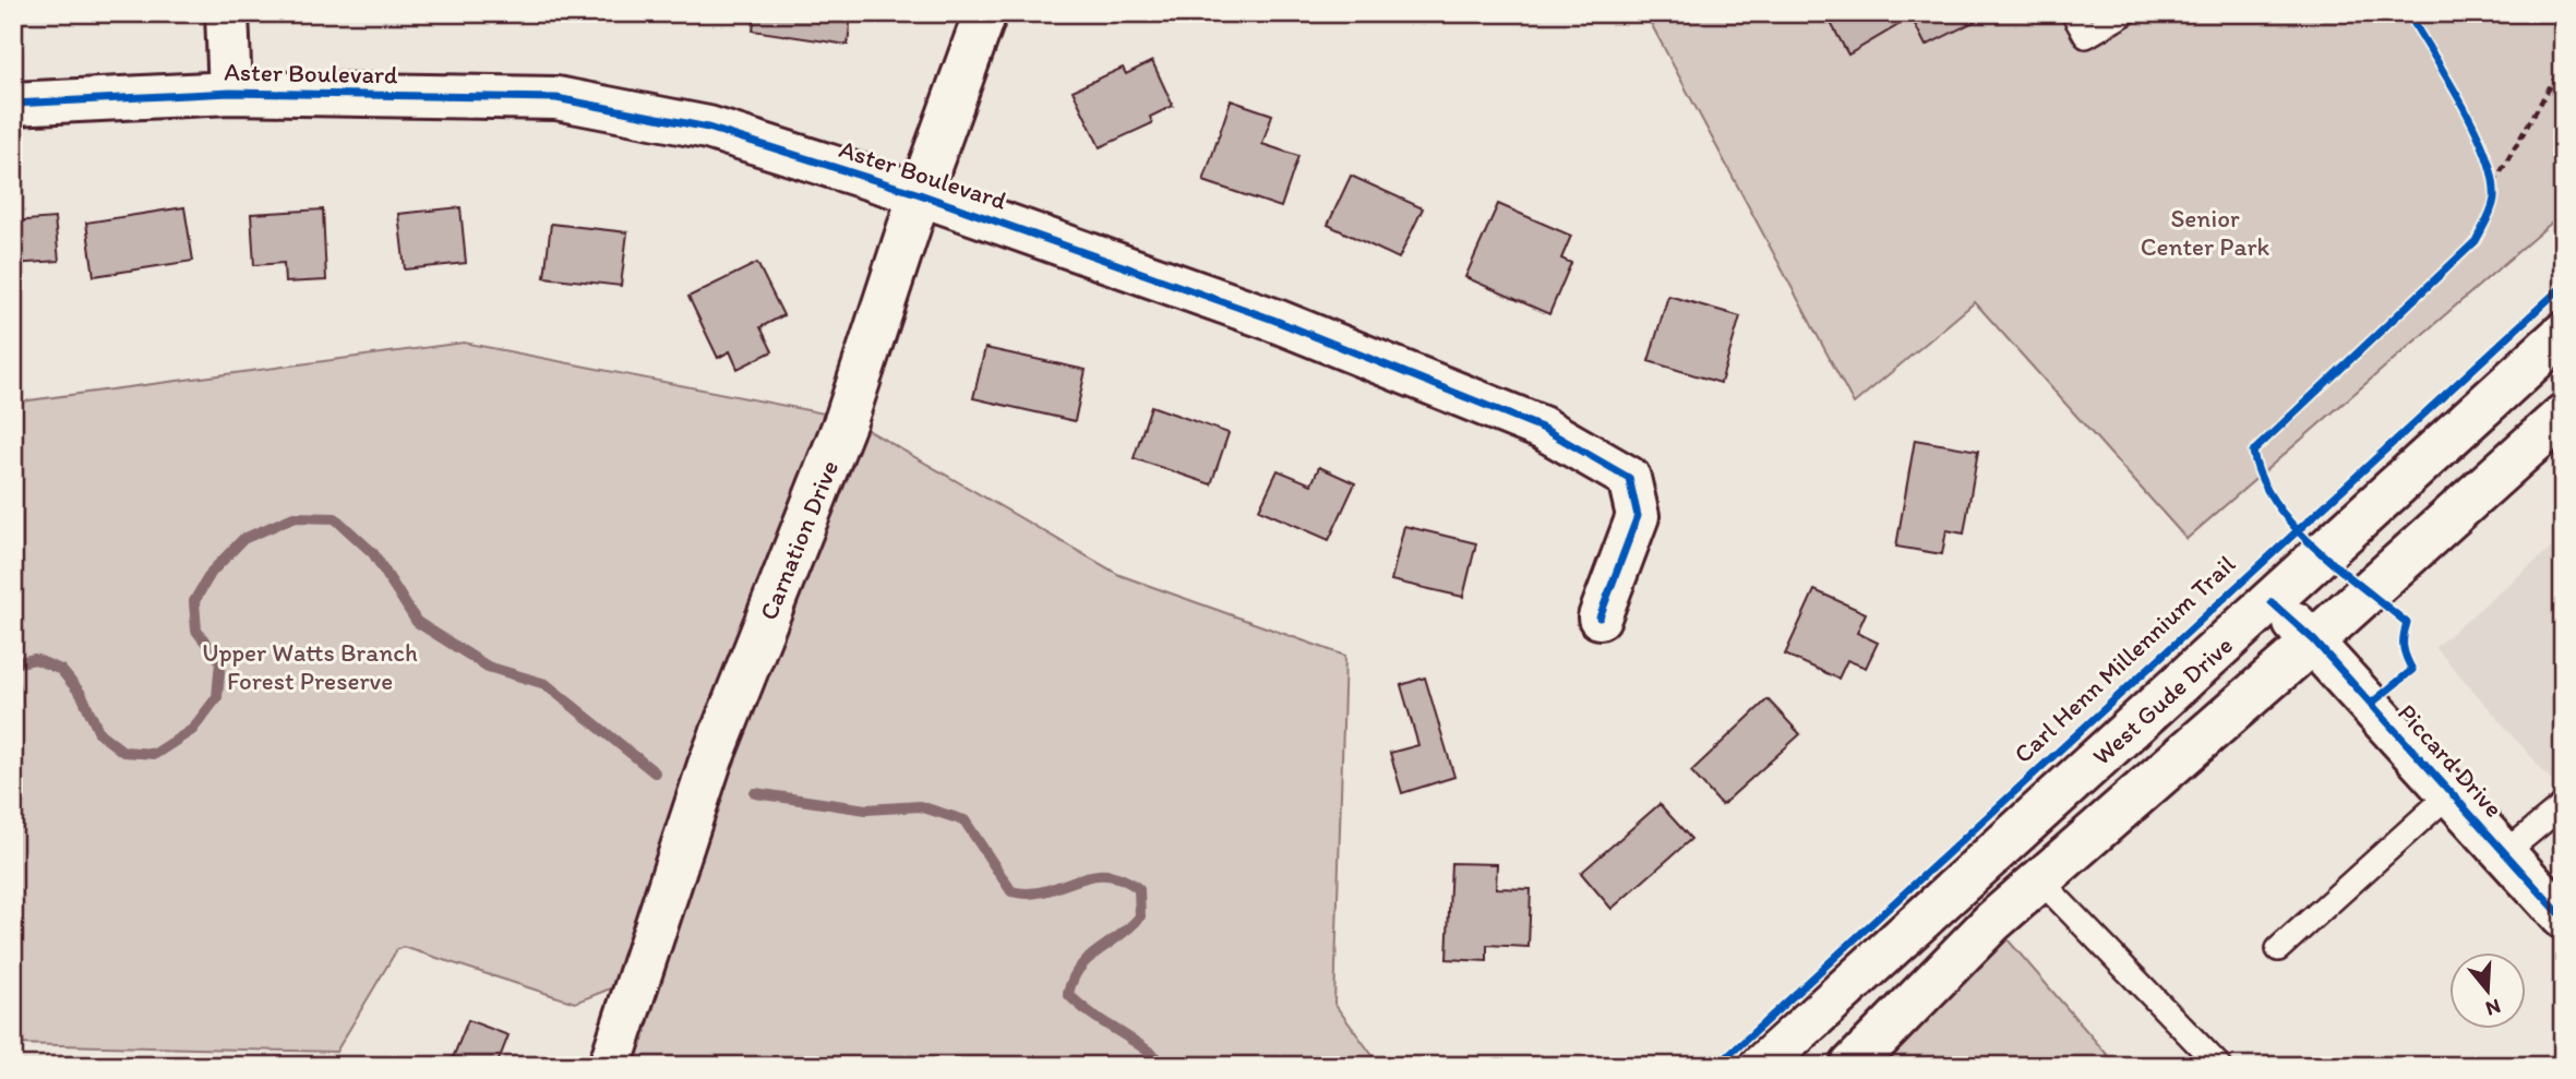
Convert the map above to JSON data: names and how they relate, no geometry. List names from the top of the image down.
{
  "streets": {
    "street": [
      "Aster Boulevard",
      "Carnation Drive",
      "West Gude Drive",
      "Piccard Drive"
    ],
    "cycle path": ["Carl Henn Millennium Trail"]
  },
  "crossings": [
    ["Aster Boulevard", "Carnation Drive"],
    ["West Gude Drive", "Piccard Drive"]
  ],
  "parks": ["Senior Center Park", "Upper Watts Branch Forest Preserve"],
  "north": "bottom"
}
